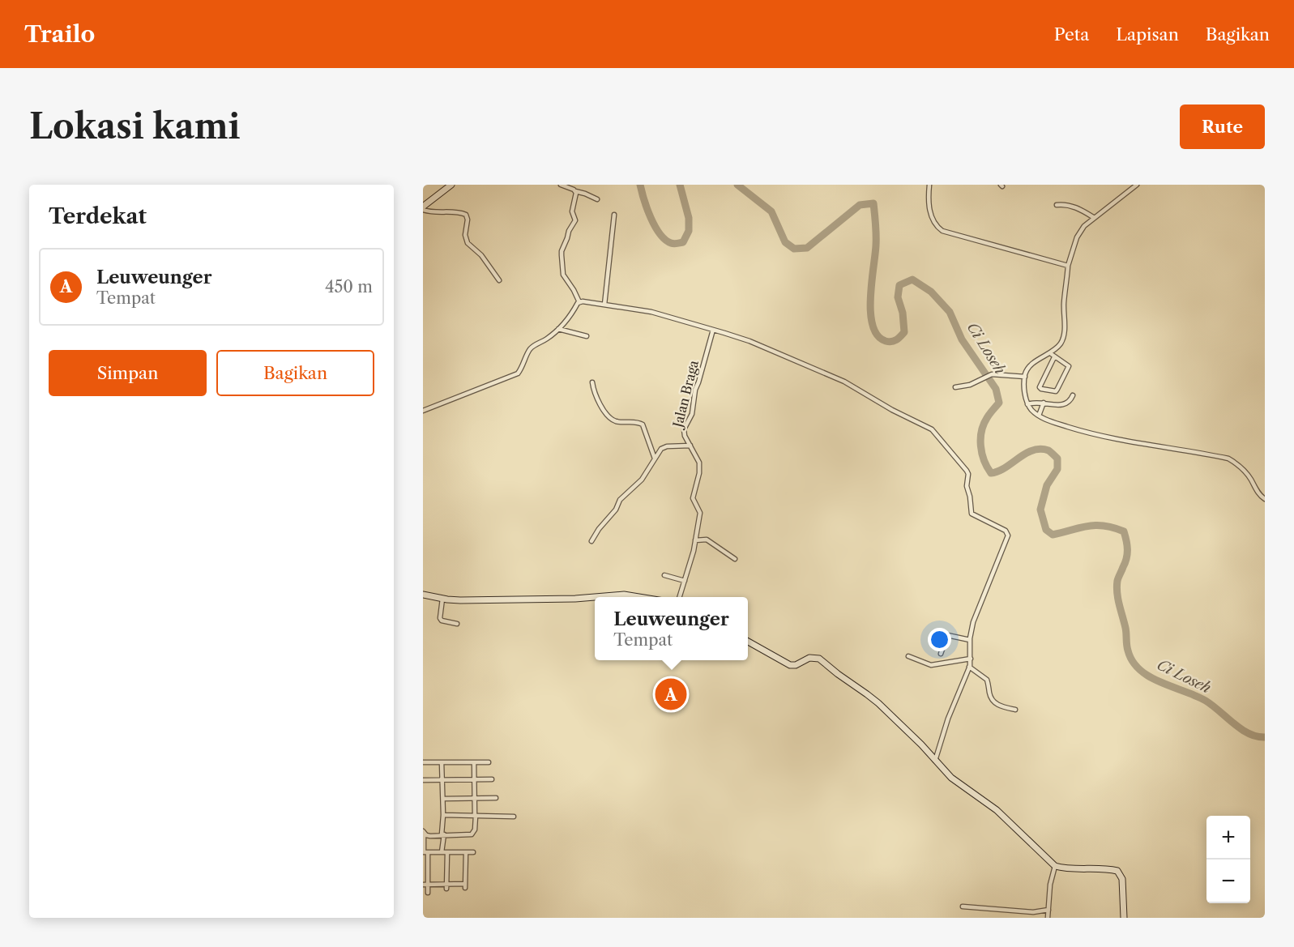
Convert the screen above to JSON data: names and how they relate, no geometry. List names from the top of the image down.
{
  "streets": {
    "street": ["Jalan Braga"]
  },
  "water": ["Ci Loseh"],
  "page": {
    "header": "Trailo",
    "nav": ["Peta", "Lapisan", "Bagikan"],
    "buttons": [
      "Rute",
      ["Simpan", "Bagikan"]
    ],
    "title": "Lokasi kami",
    "heading": "Terdekat",
    "list": [
      {
        "mark": "A",
        "name": "Leuweunger",
        "note": "Tempat",
        "value": "450 m"
      }
    ],
    "popup": ["Leuweunger", "Tempat"],
    "pins": "A",
    "map_buttons": ["+", "−"]
  }
}
